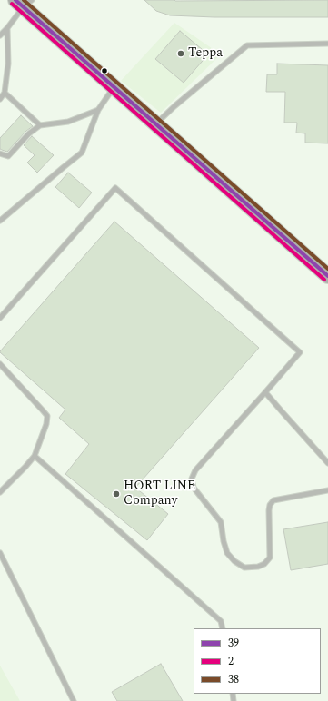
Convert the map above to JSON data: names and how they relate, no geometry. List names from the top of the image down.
{
  "places": ["Терра", "HORT LINE Company"],
  "lines": ["transit line 39", "transit line 38", "transit line 2"],
  "legend": ["39", "2", "38"]
}
